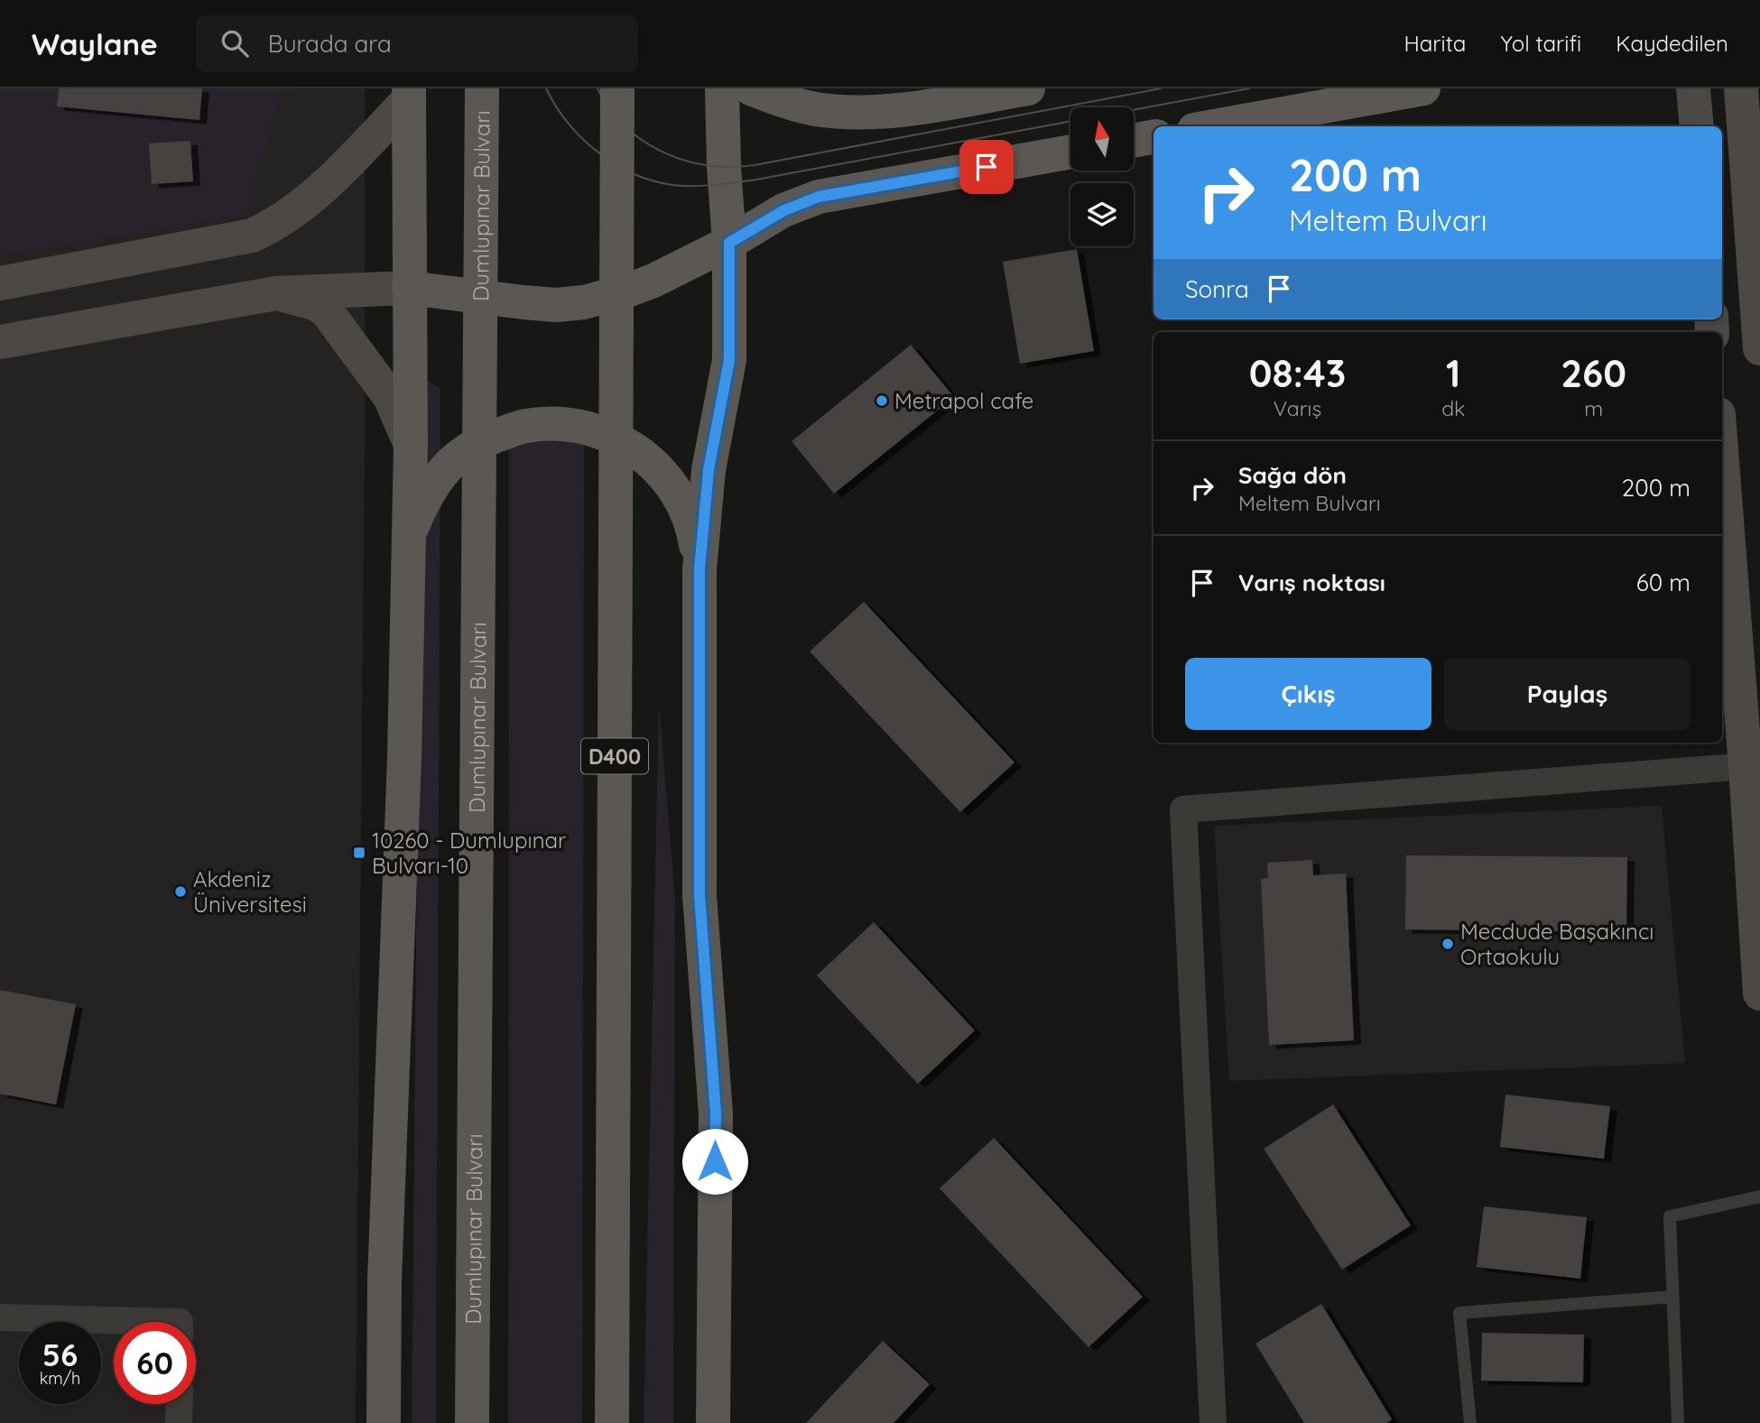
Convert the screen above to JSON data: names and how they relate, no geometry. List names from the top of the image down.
{
  "streets": {
    "main road": ["Dumlupınar Bulvarı", "D400"]
  },
  "places": {
    "other": ["Metrapol cafe", "Akdeniz Üniversitesi", "Mecdude Başakıncı Ortaokulu"],
    "transit": ["10260 - Dumlupınar Bulvarı-10"]
  },
  "north": "top",
  "page": {
    "header": "Waylane",
    "search": "Burada ara",
    "nav": ["Harita", "Yol tarifi", "Kaydedilen"],
    "turn": ["200 m", "Meltem Bulvarı"],
    "then": "Sonra",
    "eta": [
      "08:43",
      "Varış",
      "1",
      "dk",
      "260",
      "m"
    ],
    "list": [
      {
        "name": "Sağa dön",
        "note": "Meltem Bulvarı",
        "value": "200 m"
      },
      {
        "name": "Varış noktası",
        "value": "60 m"
      }
    ],
    "buttons": ["Çıkış", "Paylaş"],
    "speed": "56 km/h",
    "limit": "60"
  }
}
